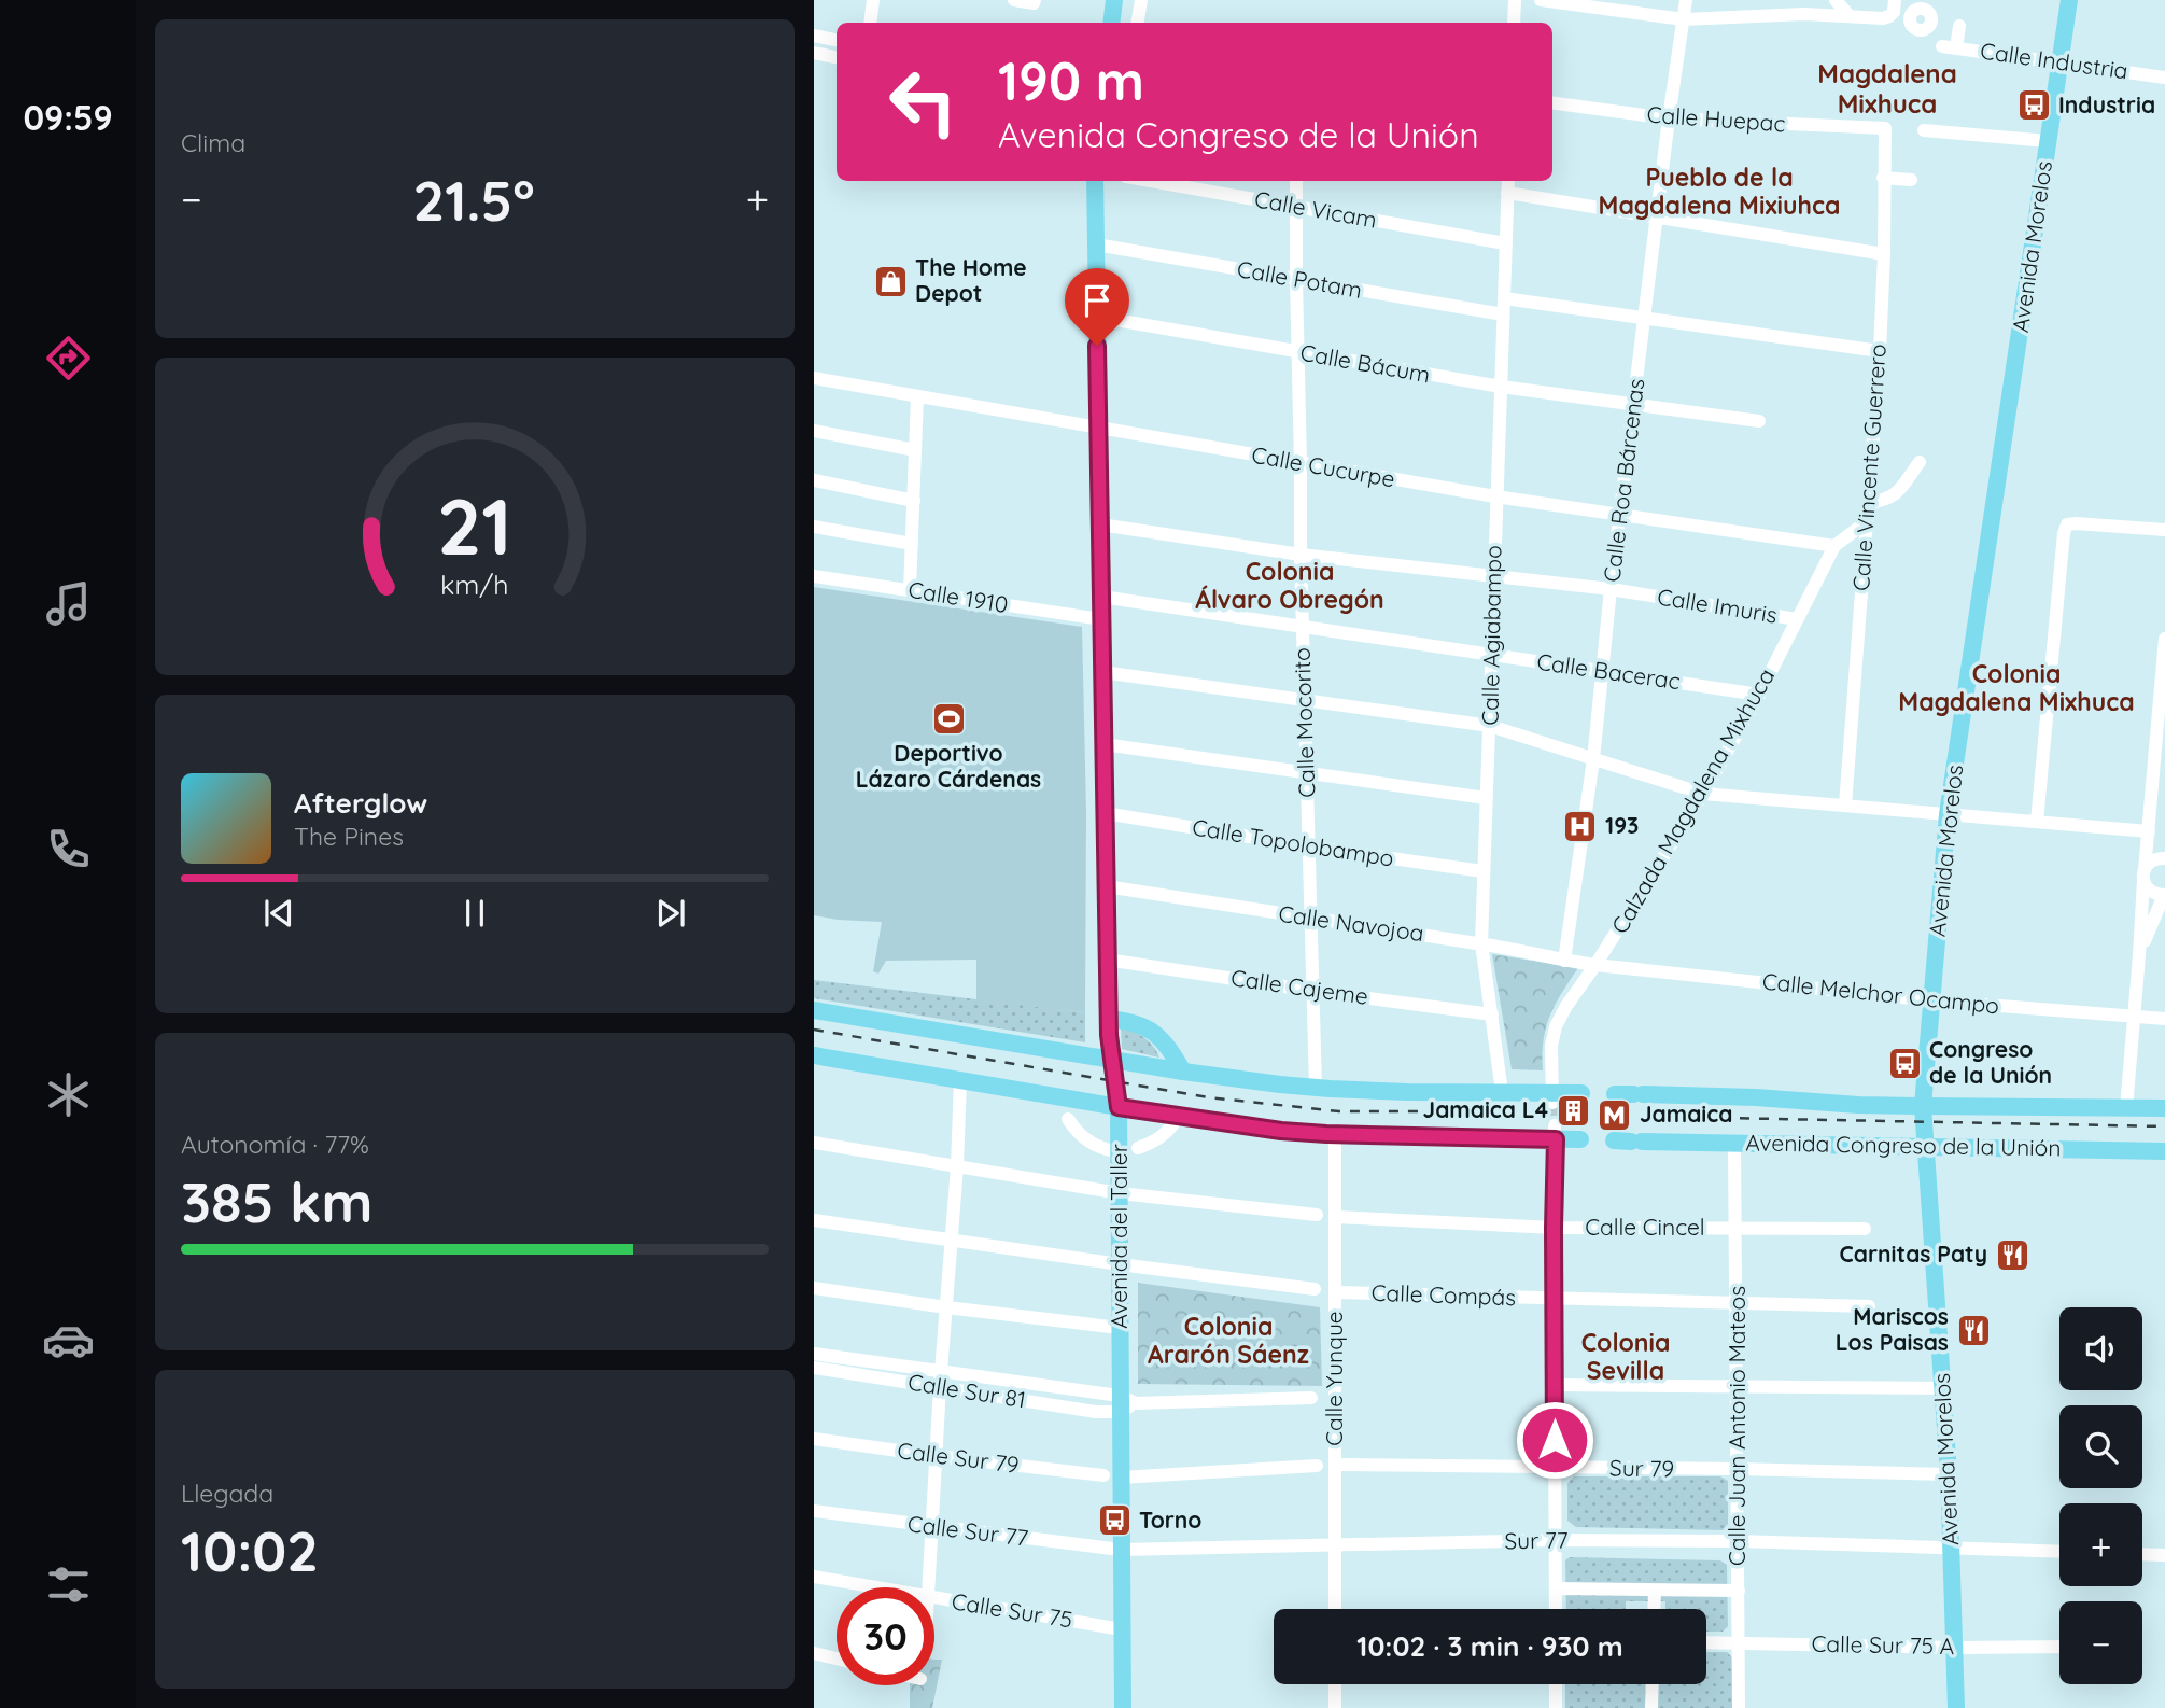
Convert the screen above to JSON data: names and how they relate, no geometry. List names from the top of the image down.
{
  "streets": {
    "main road": ["Avenida Morelos", "Avenida Congreso de la Unión", "Avenida del Taller"],
    "street": [
      "Calle Industria",
      "Calle Huepac",
      "Calle Vicam",
      "Calle Potam",
      "Calle Bácum",
      "Calle Cucurpe",
      "Calle Vincente Guerrero",
      "Calle Roa Bárcenas",
      "Calle 1910",
      "Calle Imuris",
      "Calle Agiabampo",
      "Calle Bacerac",
      "Calle Mocorito",
      "Calzada Magdalena Mixhuca",
      "Calle Topolobampo",
      "Calle Navojoa",
      "Calle Cajeme",
      "Calle Melchor Ocampo",
      "Calle Cincel",
      "Calle Compás",
      "Calle Yunque",
      "Calle Sur 81",
      "Calle Juan Antonio Mateos",
      "Calle Sur 79",
      "Sur 79",
      "Calle Sur 77",
      "Sur 77",
      "Calle Sur 75",
      "Calle Sur 75 A"
    ]
  },
  "crossings": [
    ["Calle Industria", "Avenida Morelos"],
    ["Calle Huepac", "Calle Vincente Guerrero"],
    ["Calle Huepac", "Calle Roa Bárcenas"],
    ["Calle Vicam", "Calle Agiabampo"],
    ["Calle Vicam", "Calle Mocorito"],
    ["Avenida Morelos", "Calle Melchor Ocampo"],
    ["Avenida Morelos", "Avenida Congreso de la Unión"],
    ["Avenida Morelos", "Sur 79"],
    ["Avenida Morelos", "Sur 77"],
    ["Avenida Morelos", "Calle Sur 75 A"],
    ["Calle Potam", "Calle Agiabampo"],
    ["Calle Potam", "Calle Mocorito"],
    ["Calle Potam", "Avenida del Taller"],
    ["Calle Bácum", "Calle Roa Bárcenas"],
    ["Calle Bácum", "Calle Agiabampo"],
    ["Calle Bácum", "Calle Mocorito"],
    ["Calle Bácum", "Avenida del Taller"],
    ["Calle Cucurpe", "Calle Roa Bárcenas"],
    ["Calle Cucurpe", "Calle Agiabampo"],
    ["Calle Cucurpe", "Calle Mocorito"],
    ["Calle Cucurpe", "Calzada Magdalena Mixhuca"],
    ["Calle Cucurpe", "Avenida del Taller"],
    ["Calle Vincente Guerrero", "Calzada Magdalena Mixhuca"],
    ["Calle Roa Bárcenas", "Calle Imuris"],
    ["Calle Roa Bárcenas", "Calle Bacerac"],
    ["Calle Roa Bárcenas", "Calle Navojoa"],
    ["Calle 1910", "Avenida del Taller"],
    ["Calle Imuris", "Calle Agiabampo"],
    ["Calle Imuris", "Calle Mocorito"],
    ["Calle Imuris", "Calzada Magdalena Mixhuca"],
    ["Calle Imuris", "Avenida del Taller"],
    ["Calle Agiabampo", "Calle Bacerac"],
    ["Calle Agiabampo", "Calle Topolobampo"],
    ["Calle Agiabampo", "Calle Navojoa"],
    ["Calle Agiabampo", "Calle Cajeme"],
    ["Calle Agiabampo", "Avenida Congreso de la Unión"],
    ["Calle Bacerac", "Calle Mocorito"],
    ["Calle Bacerac", "Calzada Magdalena Mixhuca"],
    ["Calle Bacerac", "Avenida del Taller"],
    ["Calle Mocorito", "Calle Topolobampo"],
    ["Calle Mocorito", "Calle Navojoa"],
    ["Calle Mocorito", "Calle Cajeme"],
    ["Calle Mocorito", "Avenida Congreso de la Unión"],
    ["Calzada Magdalena Mixhuca", "Calle Navojoa"],
    ["Calzada Magdalena Mixhuca", "Calle Melchor Ocampo"],
    ["Calzada Magdalena Mixhuca", "Avenida Congreso de la Unión"],
    ["Calle Topolobampo", "Avenida del Taller"],
    ["Calle Navojoa", "Calle Melchor Ocampo"],
    ["Calle Navojoa", "Avenida del Taller"],
    ["Calle Cajeme", "Avenida del Taller"],
    ["Avenida Congreso de la Unión", "Avenida del Taller"],
    ["Avenida Congreso de la Unión", "Calle Yunque"],
    ["Avenida Congreso de la Unión", "Calle Juan Antonio Mateos"],
    ["Calle Cincel", "Calle Yunque"],
    ["Calle Cincel", "Calle Juan Antonio Mateos"],
    ["Avenida del Taller", "Calle Sur 81"],
    ["Avenida del Taller", "Calle Sur 79"],
    ["Avenida del Taller", "Calle Sur 77"],
    ["Avenida del Taller", "Sur 77"],
    ["Avenida del Taller", "Calle Sur 75"],
    ["Calle Compás", "Calle Yunque"],
    ["Calle Compás", "Calle Juan Antonio Mateos"],
    ["Calle Yunque", "Sur 79"],
    ["Calle Yunque", "Sur 77"],
    ["Calle Juan Antonio Mateos", "Sur 79"],
    ["Calle Juan Antonio Mateos", "Sur 77"],
    ["Calle Juan Antonio Mateos", "Calle Sur 75 A"],
    ["Calle Sur 77", "Sur 77"]
  ],
  "districts": [
    "Magdalena Mixhuca",
    "Pueblo de la Magdalena Mixiuhca",
    "Colonia Álvaro Obregón",
    "Colonia Magdalena Mixhuca",
    "Colonia Ararón Sáenz",
    "Colonia Sevilla"
  ],
  "places": {
    "bus stop": ["Industria", "Congreso de la Unión", "Torno"],
    "shop": ["The Home Depot"],
    "sports": ["Deportivo Lázaro Cárdenas"],
    "hospital": ["193"],
    "building": ["Jamaica L4"],
    "metro station": ["Jamaica"],
    "restaurant": ["Carnitas Paty", "Mariscos Los Paisas"]
  },
  "page": {
    "tabs": "09:59",
    "tile": [
      "Clima",
      ["Autonomía · 77%", "385 km"],
      ["Llegada", "10:02"]
    ],
    "turn": ["190 m", "Avenida Congreso de la Unión"],
    "heat": ["−", "21.5°", "+"],
    "song": ["Afterglow", "The Pines"],
    "map_buttons": ["+", "−"],
    "limit": "30",
    "trip": "10:02 · 3 min · 930 m",
    "gauge": ["21", "km/h"]
  }
}
